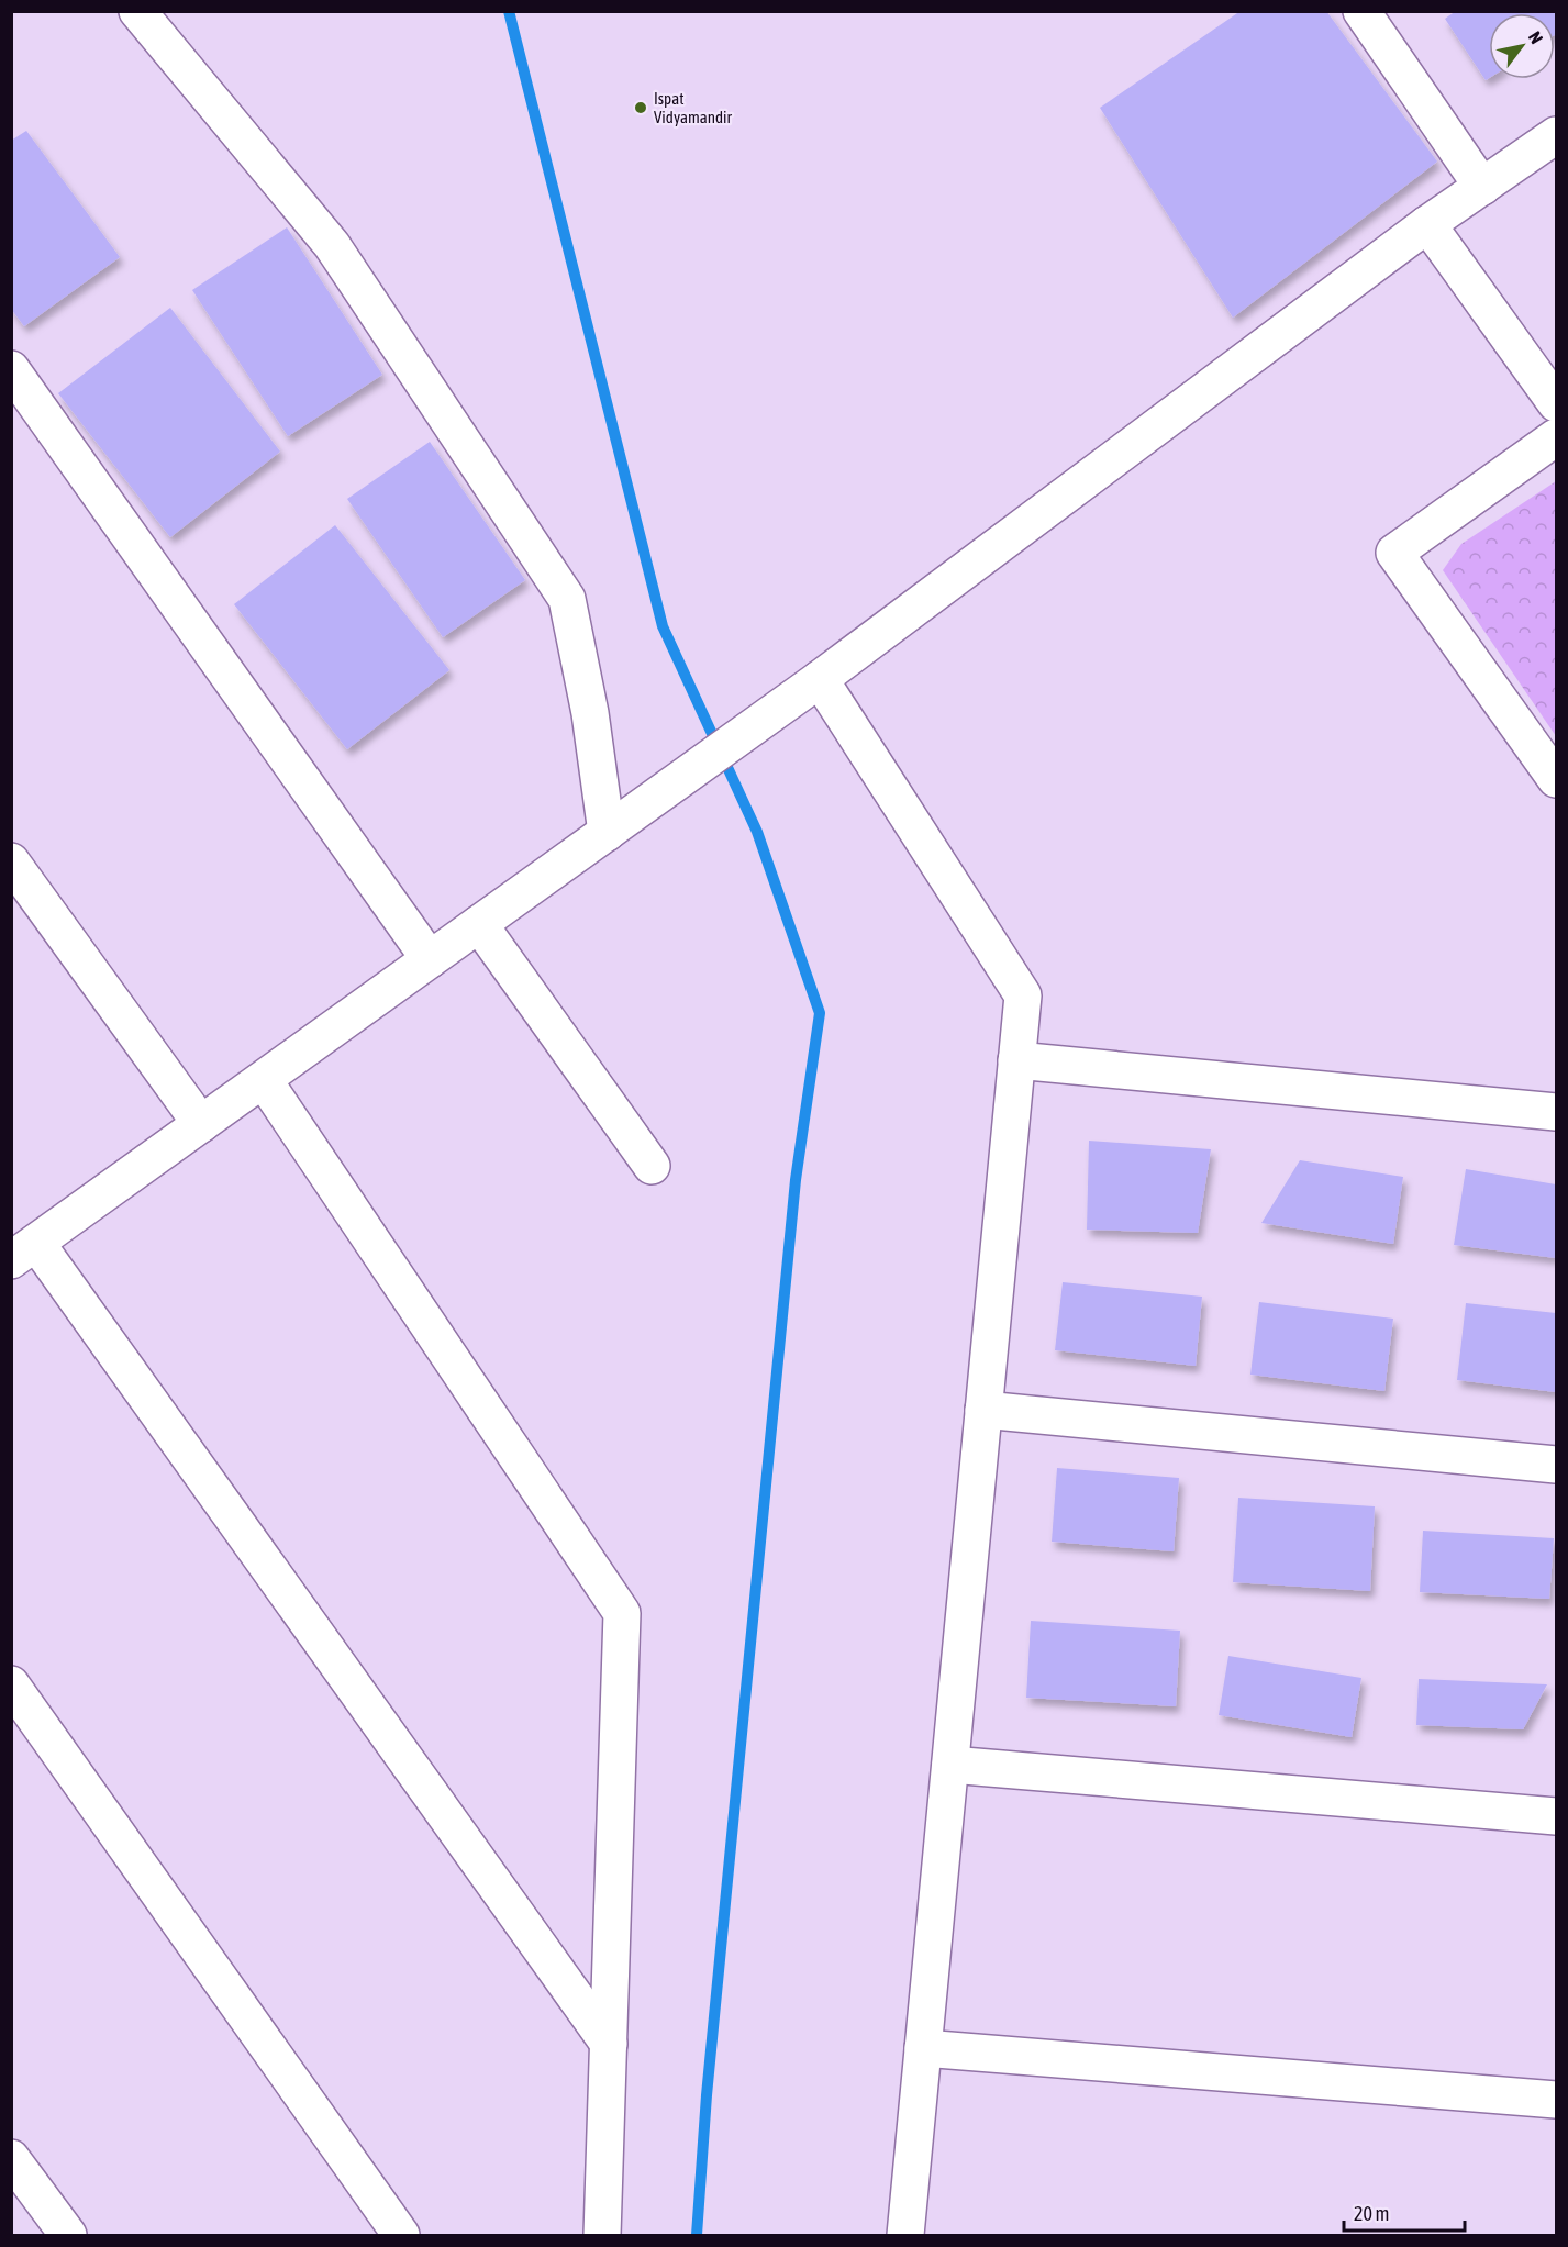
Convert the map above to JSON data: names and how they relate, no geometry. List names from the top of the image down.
{
  "places": ["Ispat Vidyamandir"],
  "scale_bar": "20 m",
  "north": "top right"
}
